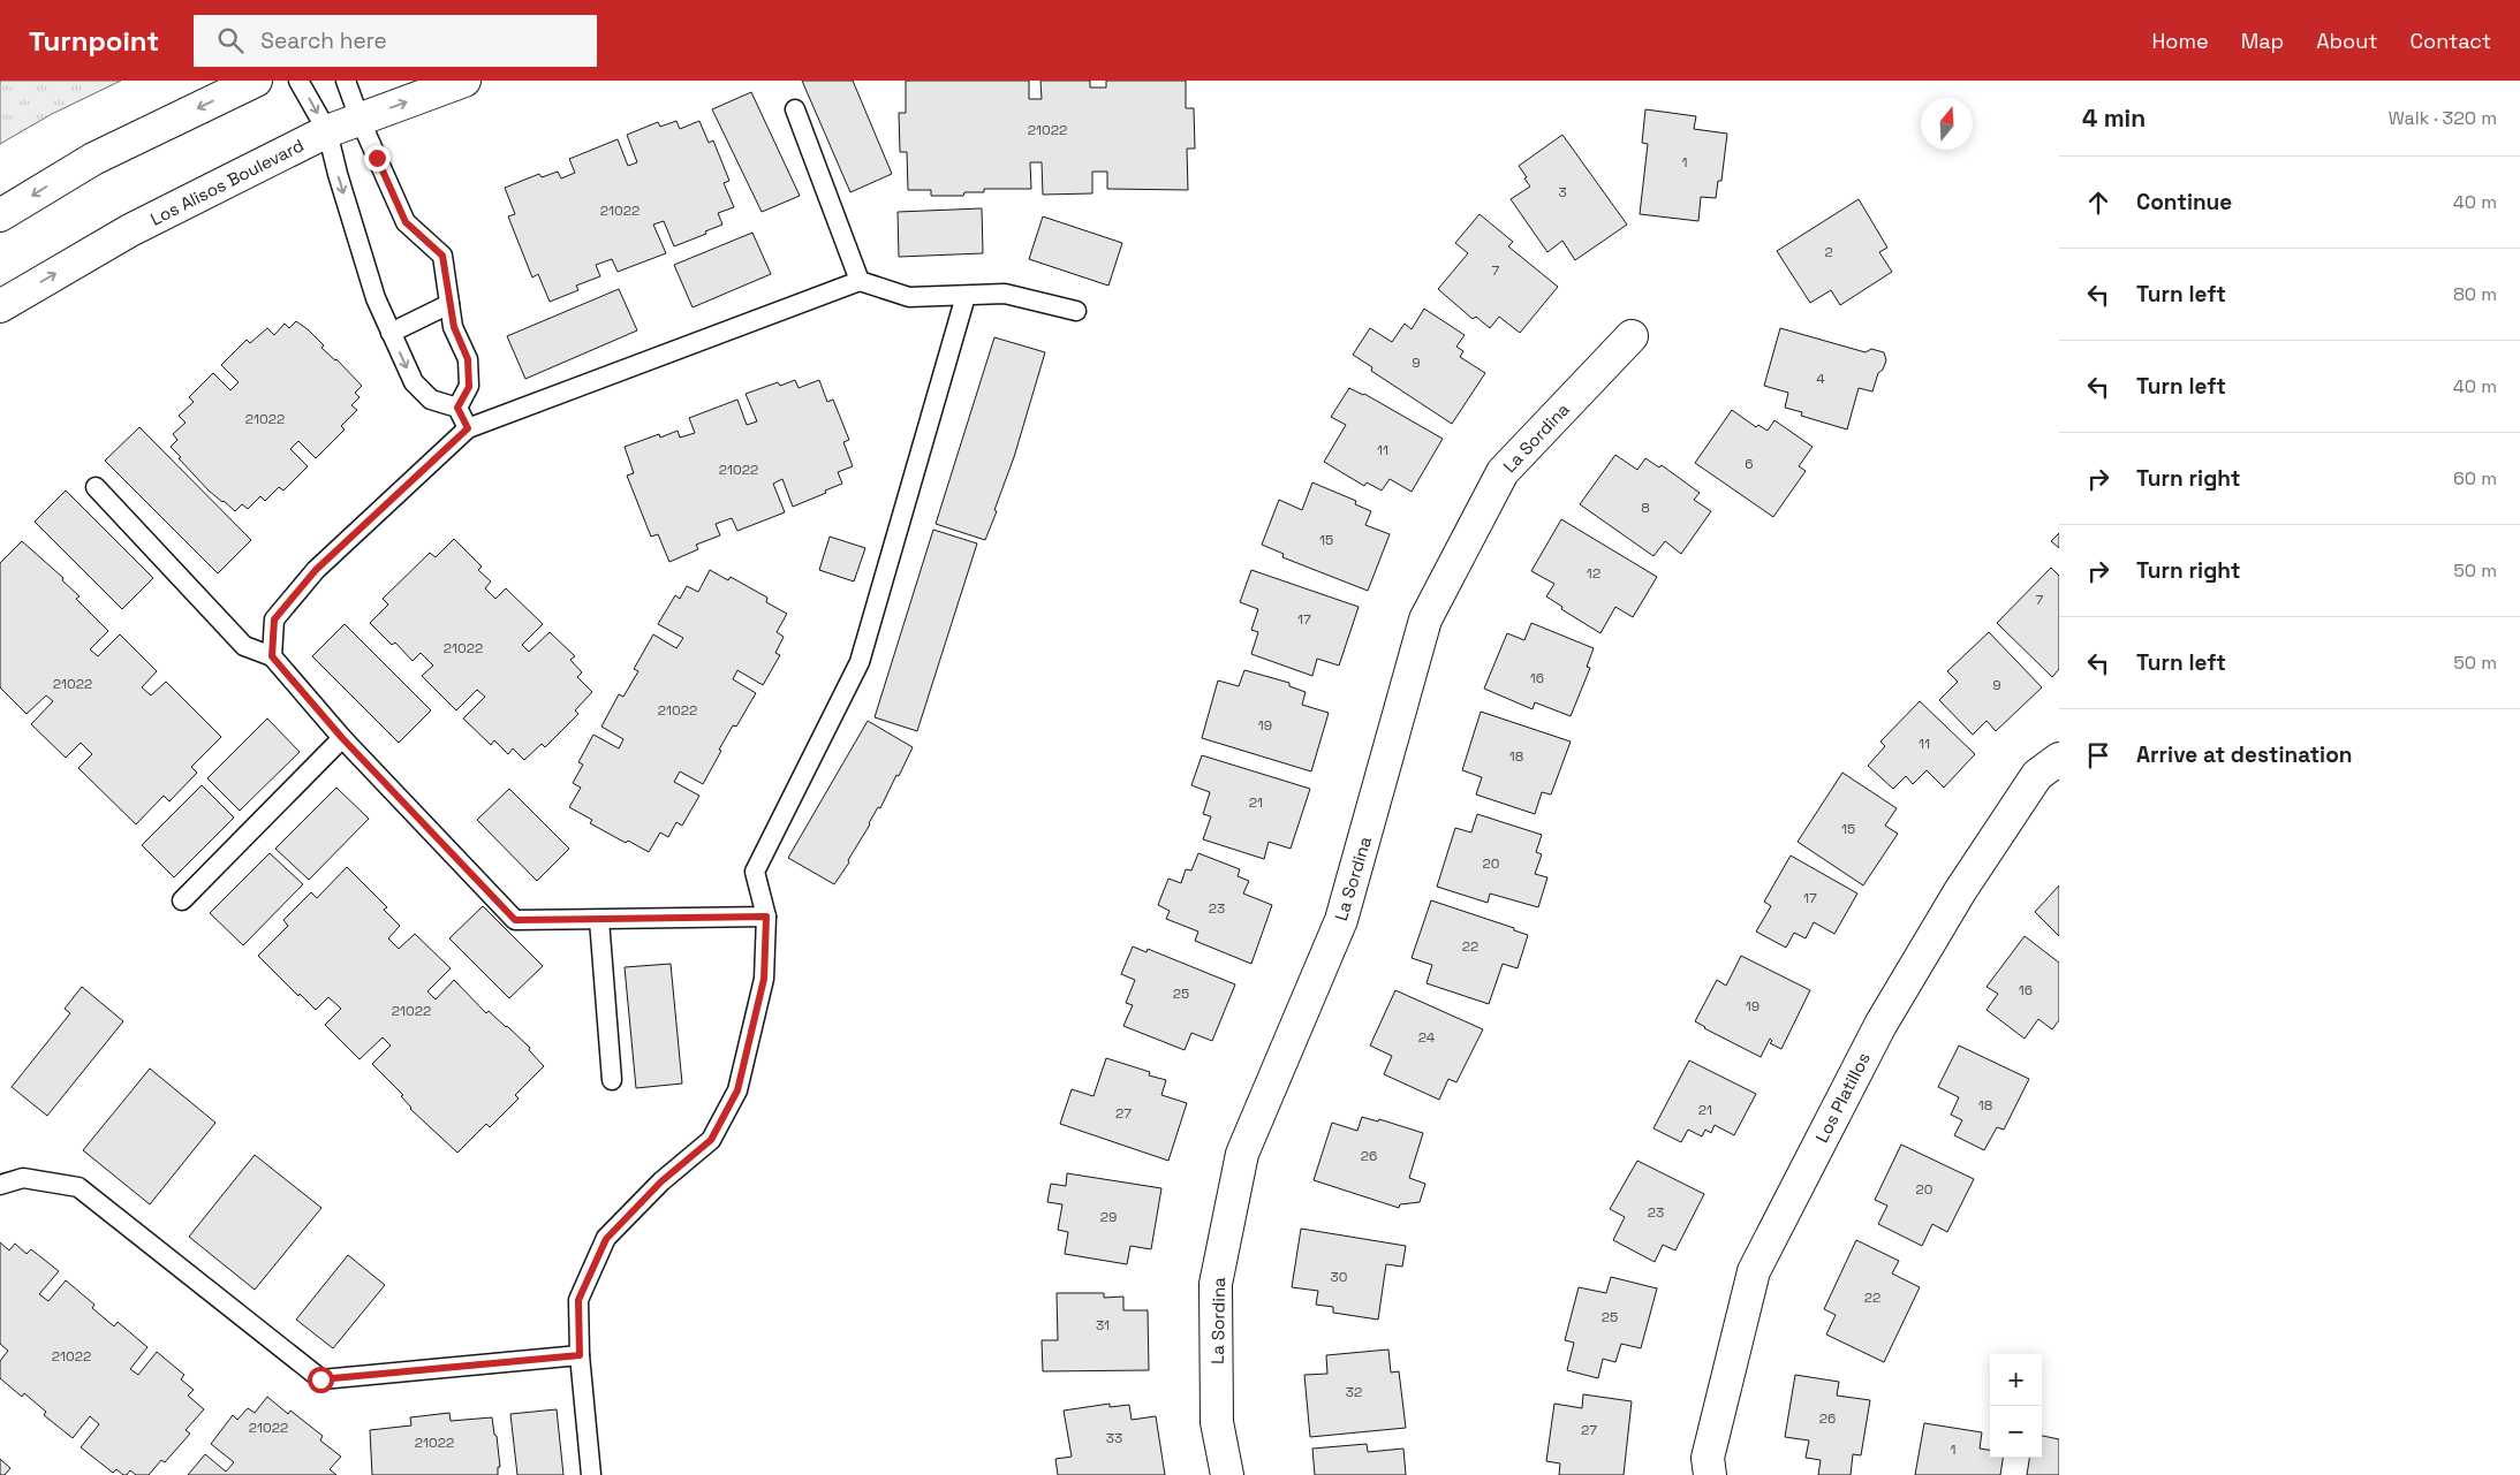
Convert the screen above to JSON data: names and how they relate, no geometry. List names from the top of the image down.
{
  "streets": {
    "street": ["Los Alisos Boulevard", "La Sordina", "Los Platillos"]
  },
  "house_numbers": [
    "21022",
    "1",
    "3",
    "21022",
    "2",
    "7",
    "9",
    "4",
    "21022",
    "11",
    "6",
    "21022",
    "8",
    "15",
    "12",
    "7",
    "17",
    "21022",
    "16",
    "21022",
    "9",
    "21022",
    "19",
    "11",
    "18",
    "21",
    "15",
    "20",
    "17",
    "23",
    "22",
    "16",
    "25",
    "19",
    "21022",
    "24",
    "18",
    "21",
    "27",
    "26",
    "20",
    "23",
    "29",
    "30",
    "22",
    "25",
    "31",
    "21022",
    "32",
    "26",
    "21022",
    "27",
    "33",
    "21022",
    "1"
  ],
  "north": "top",
  "page": {
    "header": "Turnpoint",
    "search": "Search here",
    "nav": [
      "Home",
      "Map",
      "About",
      "Contact"
    ],
    "heading": ["4 min", "Walk · 320 m"],
    "list": [
      ["Continue", "40 m"],
      ["Turn left", "80 m"],
      ["Turn left", "40 m"],
      ["Turn right", "60 m"],
      ["Turn right", "50 m"],
      ["Turn left", "50 m"],
      "Arrive at destination"
    ],
    "map_buttons": ["+", "−"]
  }
}
